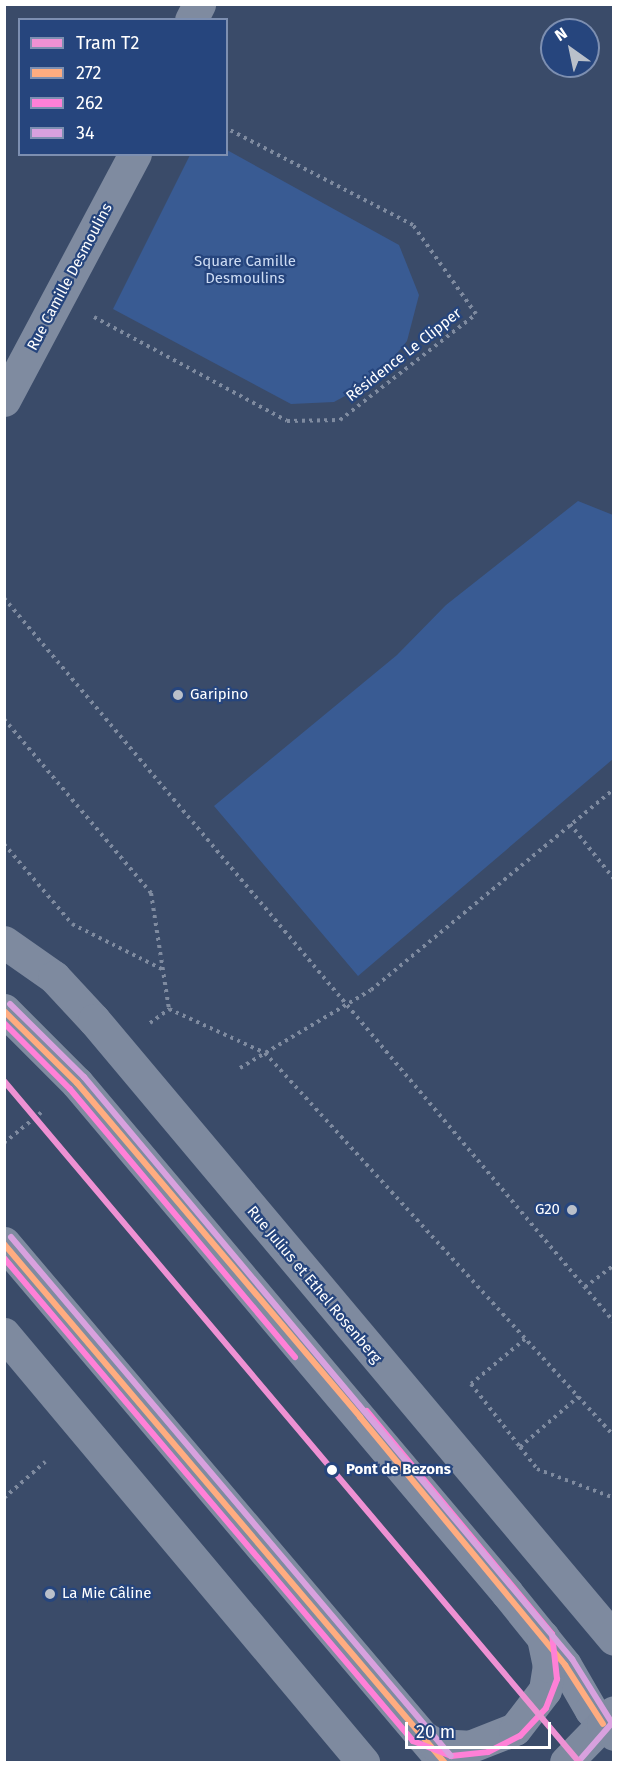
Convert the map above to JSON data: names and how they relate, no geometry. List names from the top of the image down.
{
  "streets": {
    "main road": ["Rue Julius et Ethel Rosenberg"],
    "street": ["Rue Camille Desmoulins"],
    "path": ["Résidence Le Clipper"]
  },
  "crossings": [
    ["Rue Camille Desmoulins", "Résidence Le Clipper"]
  ],
  "parks": ["Square Camille Desmoulins"],
  "places": [
    "Garipino",
    "G20",
    "Pont de Bezons",
    "La Mie Câline"
  ],
  "lines": [
    "transit line 34",
    "transit line 272",
    "transit line 262",
    "tram line T2"
  ],
  "legend": [
    "Tram T2",
    "272",
    "262",
    "34"
  ],
  "scale_bar": "20 m",
  "north": "top left"
}
